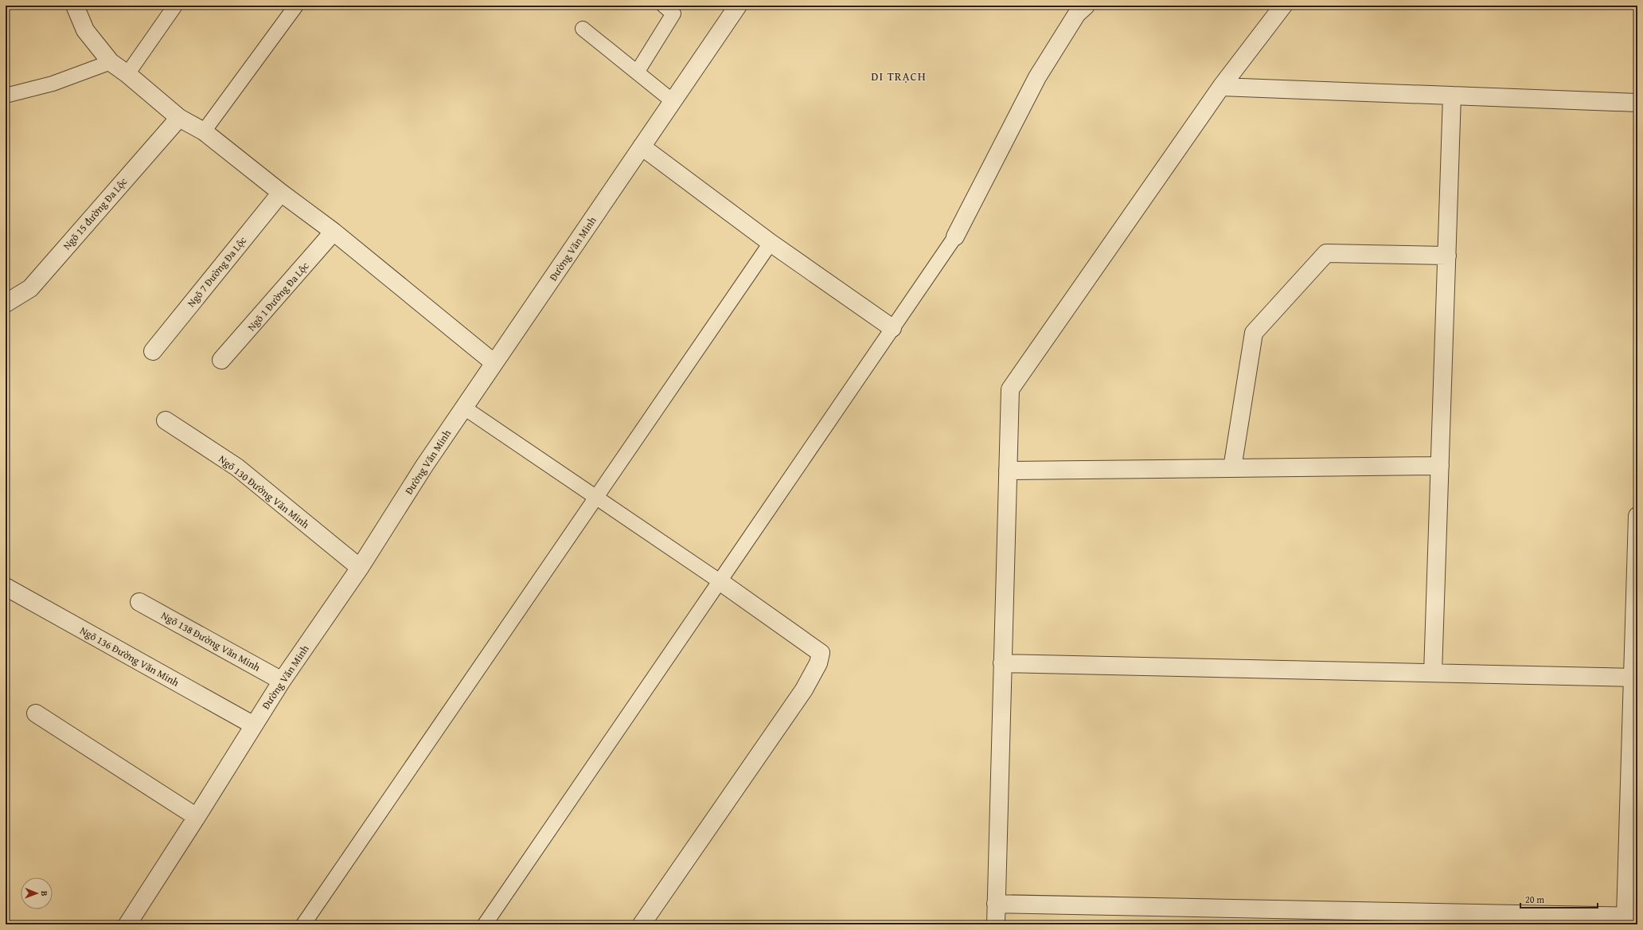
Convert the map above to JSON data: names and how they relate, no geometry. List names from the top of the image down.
{
  "streets": {
    "street": [
      "Ngõ 15 đường Đa Lộc",
      "Đường Văn Minh",
      "Ngõ 7 Đường Đa Lộc",
      "Ngõ 1 Đường Đa Lộc",
      "Ngõ 130 Đường Văn Minh",
      "Ngõ 138 Đường Văn Minh",
      "Ngõ 136 Đường Văn Minh"
    ]
  },
  "crossings": [
    ["Đường Văn Minh", "Ngõ 130 Đường Văn Minh"],
    ["Đường Văn Minh", "Ngõ 138 Đường Văn Minh"],
    ["Đường Văn Minh", "Ngõ 136 Đường Văn Minh"]
  ],
  "districts": ["DI TRẠCH"],
  "scale_bar": "20 m",
  "north": "right"
}
